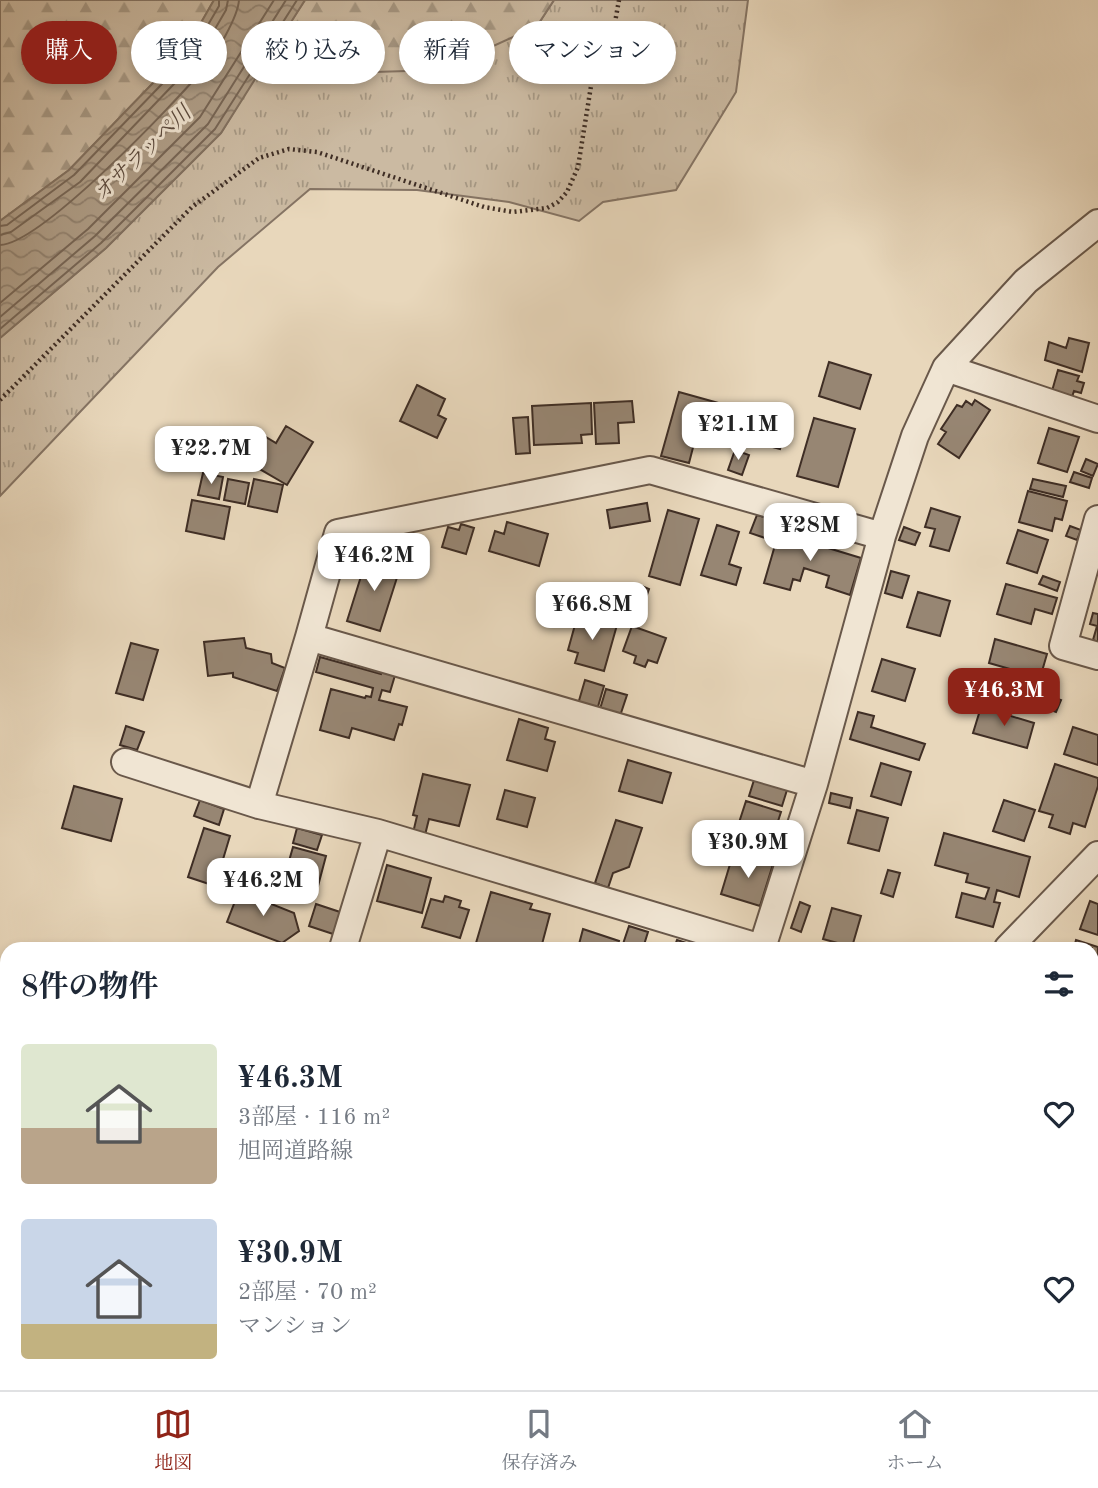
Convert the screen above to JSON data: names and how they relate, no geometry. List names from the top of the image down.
{
  "water": ["オサラッペ川"],
  "page": {
    "chip": [
      "購入",
      "賃貸",
      "絞り込み",
      "新着",
      "マンション"
    ],
    "price": [
      "¥21.1M",
      "¥22.7M",
      "¥28M",
      "¥46.2M",
      "¥66.8M",
      "¥46.3M",
      "¥30.9M",
      "¥46.2M"
    ],
    "heading": "8件の物件",
    "list": [
      {
        "name": "¥46.3M",
        "note": "3部屋 · 116 m² · 旭岡道路線"
      },
      {
        "name": "¥30.9M",
        "note": "2部屋 · 70 m² · マンション"
      }
    ],
    "tabs": ["地図", "保存済み", "ホーム"]
  }
}
